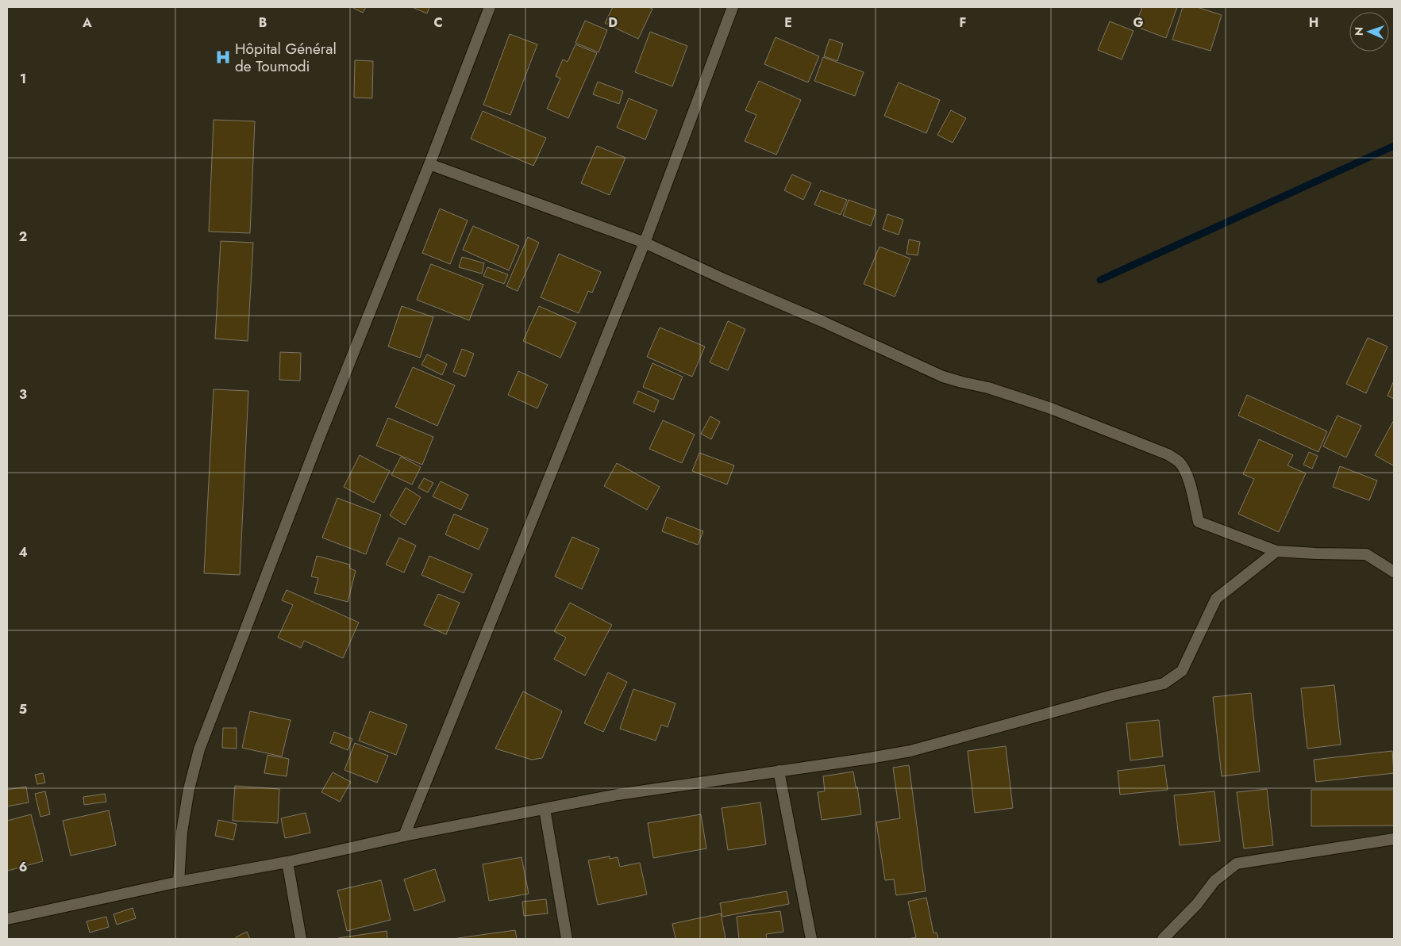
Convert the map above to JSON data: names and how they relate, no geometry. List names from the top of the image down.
{
  "places": {
    "hospital": ["Hôpital Général de Toumodi"]
  },
  "north": "left",
  "grid": {
    "columns": [
      "A",
      "B",
      "C",
      "D",
      "E",
      "F",
      "G",
      "H"
    ],
    "rows": [
      "1",
      "2",
      "3",
      "4",
      "5",
      "6"
    ]
  }
}
